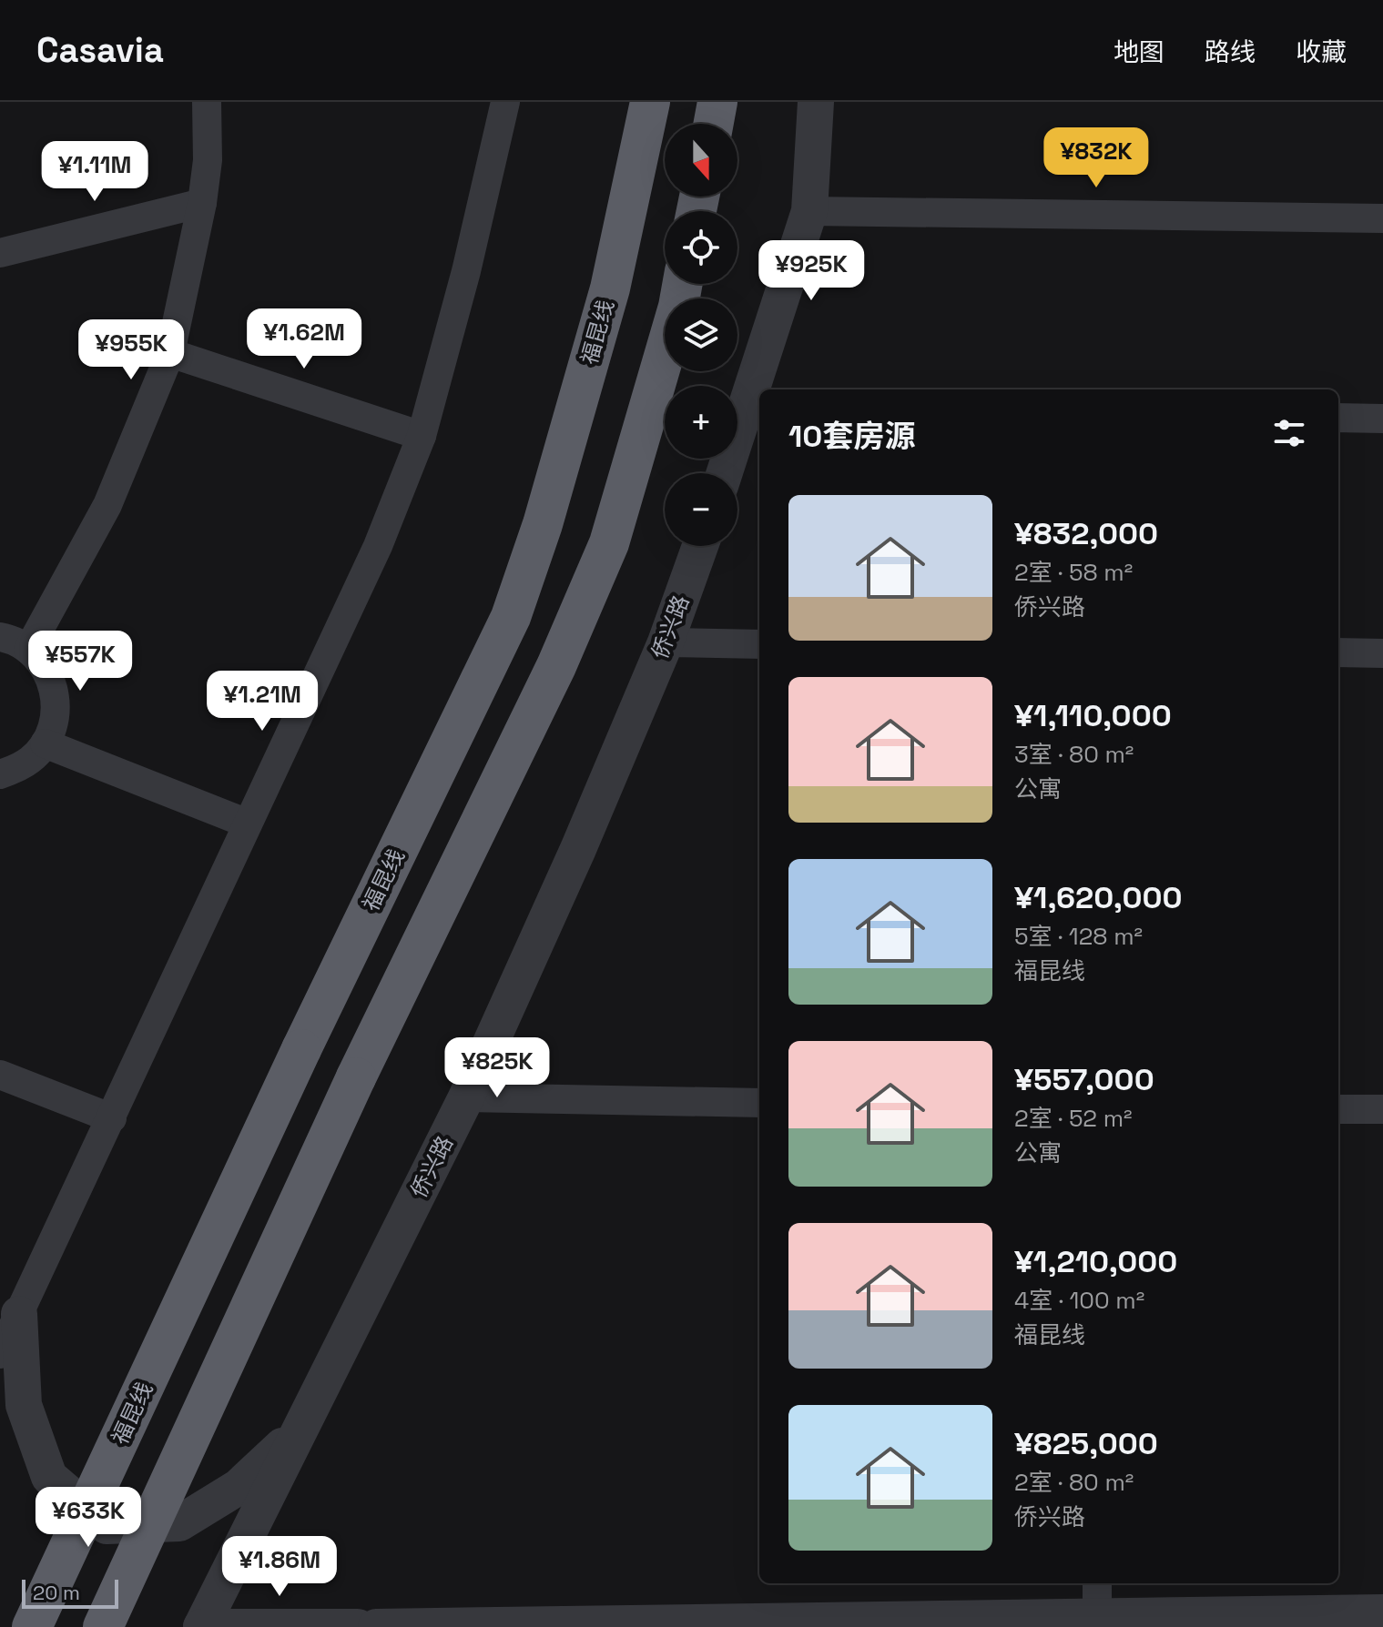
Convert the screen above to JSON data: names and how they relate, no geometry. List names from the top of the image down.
{
  "streets": {
    "highway": ["福昆线"],
    "street": ["侨兴路"]
  },
  "scale_bar": "20 m",
  "north": "bottom",
  "page": {
    "header": "Casavia",
    "nav": ["地图", "路线", "收藏"],
    "map_buttons": ["+", "−"],
    "price": [
      "¥832K",
      "¥1.11M",
      "¥925K",
      "¥1.62M",
      "¥955K",
      "¥557K",
      "¥1.21M",
      "¥825K",
      "¥633K",
      "¥1.86M"
    ],
    "heading": "10套房源",
    "list": [
      {
        "name": "¥832,000",
        "note": "2室 · 58 m² · 侨兴路"
      },
      {
        "name": "¥1,110,000",
        "note": "3室 · 80 m² · 公寓"
      },
      {
        "name": "¥1,620,000",
        "note": "5室 · 128 m² · 福昆线"
      },
      {
        "name": "¥557,000",
        "note": "2室 · 52 m² · 公寓"
      },
      {
        "name": "¥1,210,000",
        "note": "4室 · 100 m² · 福昆线"
      },
      {
        "name": "¥825,000",
        "note": "2室 · 80 m² · 侨兴路"
      }
    ],
    "scale": "20 m"
  }
}
